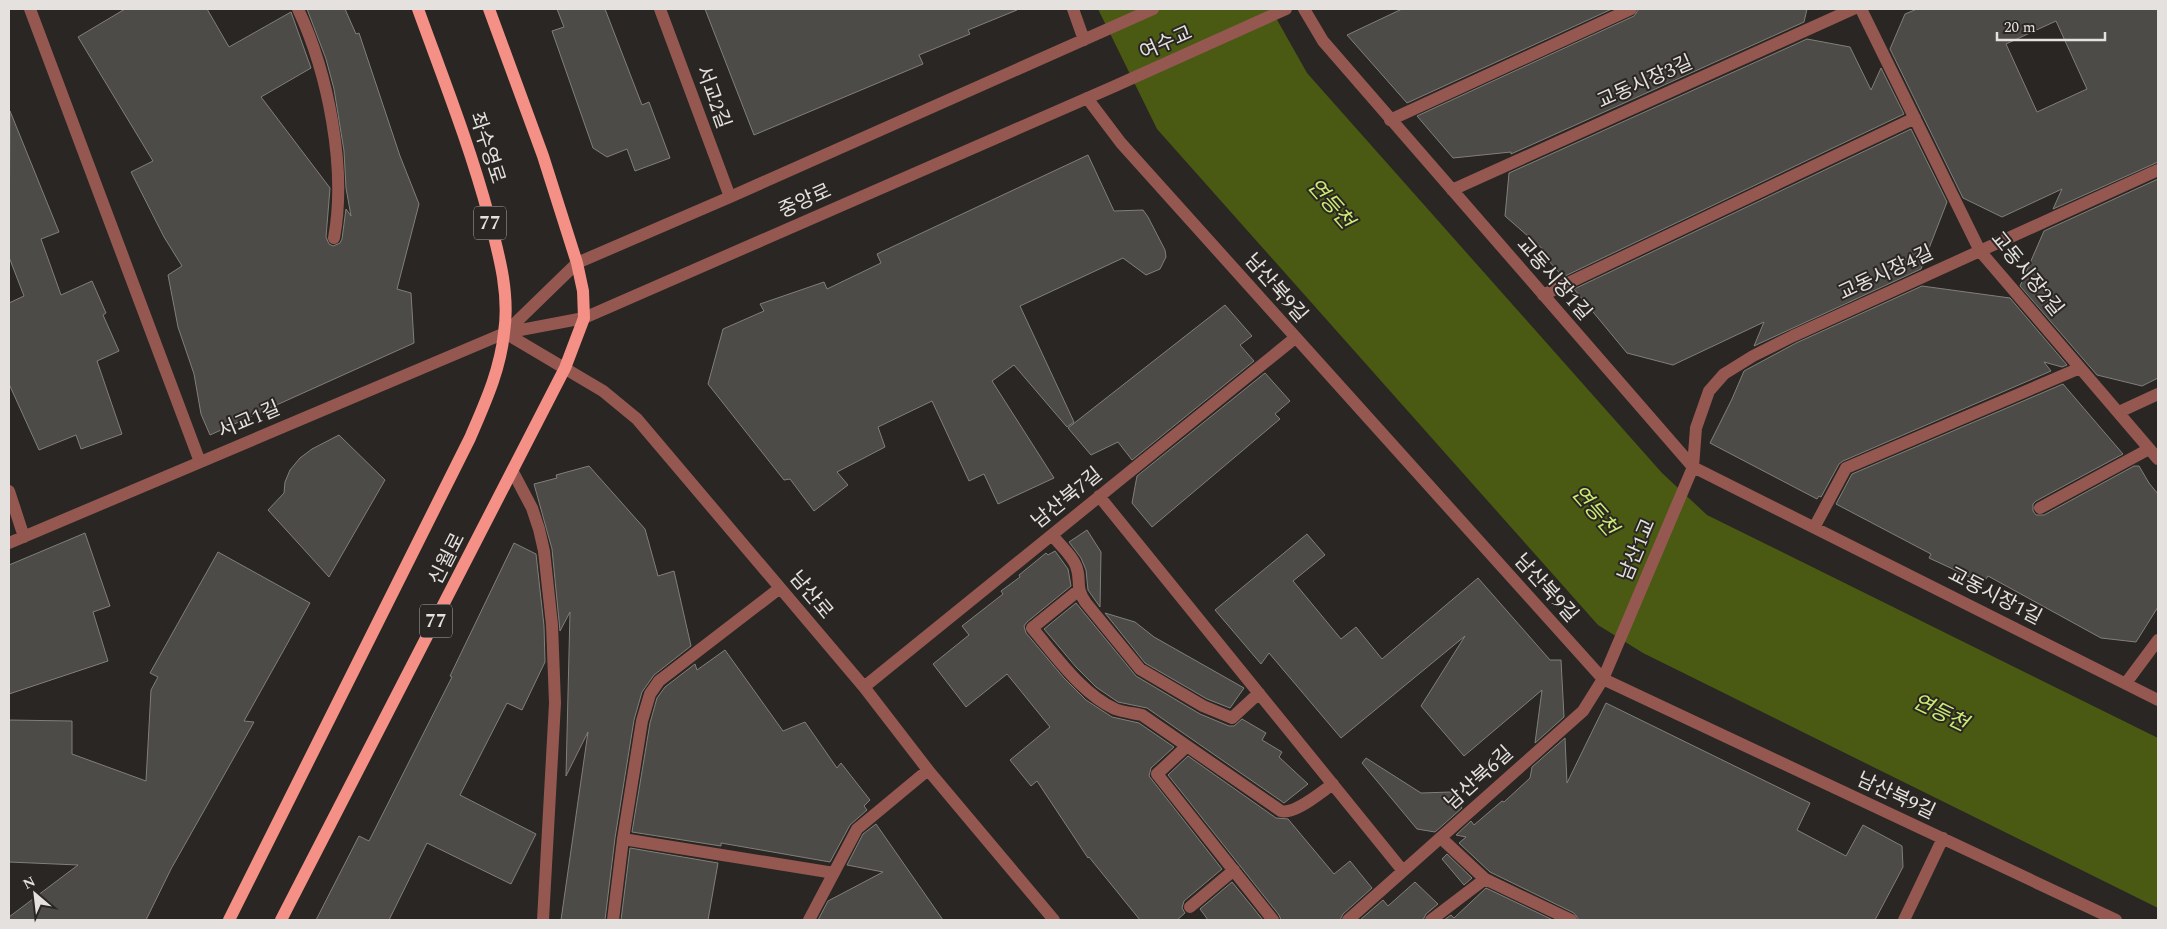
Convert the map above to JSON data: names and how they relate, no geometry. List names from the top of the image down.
{
  "streets": {
    "main road": ["좌수영로", "77", "신월로"],
    "street": [
      "여수교",
      "교동시장3길",
      "서교2길",
      "중앙로",
      "교동시장4길",
      "교동시장2길",
      "교동시장1길",
      "남산북9길",
      "서교1길",
      "남산북7길",
      "남산1교",
      "남산로",
      "남산북6길"
    ]
  },
  "crossings": [
    ["여수교", "서교2길"],
    ["여수교", "중앙로"],
    ["여수교", "77"],
    ["교동시장3길", "교동시장1길"],
    ["좌수영로", "중앙로"],
    ["좌수영로", "서교1길"],
    ["좌수영로", "신월로"],
    ["좌수영로", "남산로"],
    ["중앙로", "77"],
    ["중앙로", "남산북9길"],
    ["중앙로", "서교1길"],
    ["중앙로", "신월로"],
    ["중앙로", "남산로"],
    ["77", "신월로"],
    ["교동시장4길", "교동시장2길"],
    ["교동시장4길", "교동시장1길"],
    ["교동시장4길", "남산1교"],
    ["교동시장1길", "남산1교"],
    ["남산북9길", "남산북7길"],
    ["남산북9길", "남산북6길"],
    ["서교1길", "신월로"],
    ["서교1길", "남산로"],
    ["남산북7길", "남산로"],
    ["남산1교", "남산북6길"],
    ["신월로", "남산로"]
  ],
  "water": ["연등천"],
  "scale_bar": "20 m",
  "north": "top left"
}
